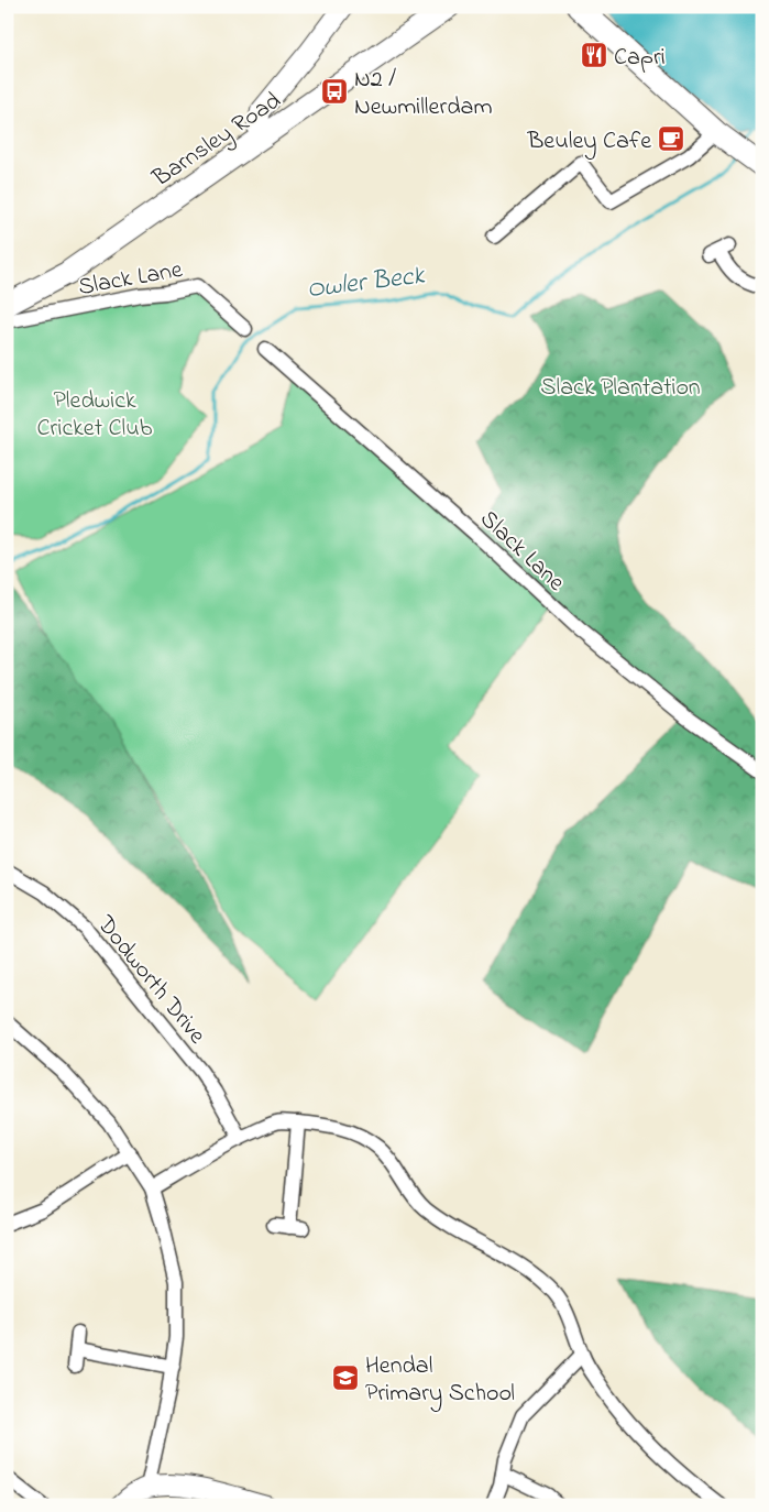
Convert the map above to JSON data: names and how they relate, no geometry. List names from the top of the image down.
{
  "streets": {
    "main road": ["Barnsley Road"],
    "street": ["Slack Lane", "Dodworth Drive"]
  },
  "water": ["Owler Beck"],
  "parks": ["Slack Plantation", "Pledwick Cricket Club"],
  "places": {
    "restaurant": ["Capri"],
    "bus stop": ["N2 / Newmillerdam"],
    "cafe": ["Beuley Cafe"],
    "school or university": ["Hendal Primary School"]
  }
}
